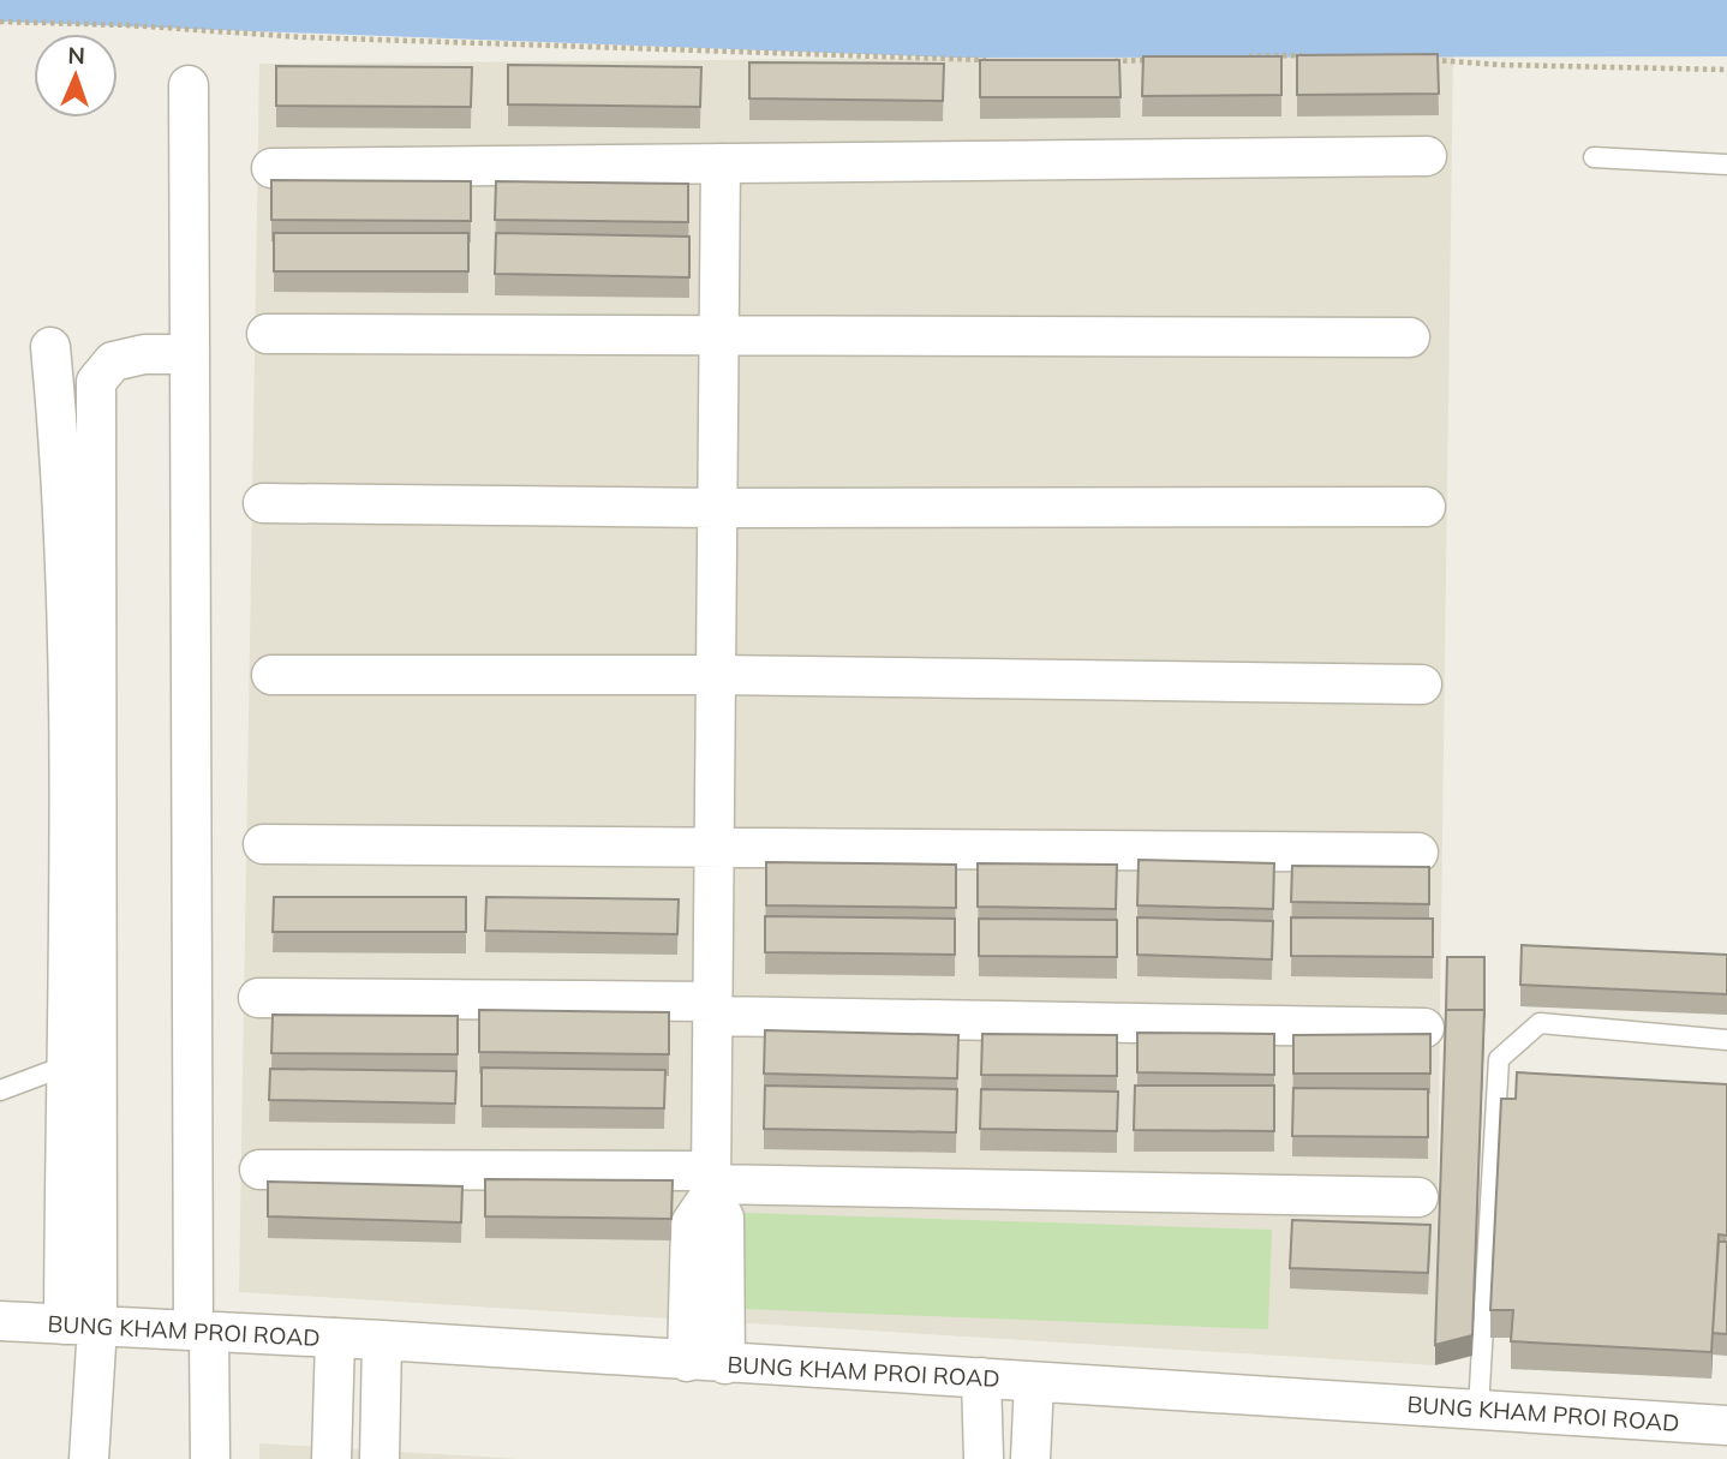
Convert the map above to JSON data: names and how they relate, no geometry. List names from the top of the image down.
{
  "streets": {
    "street": ["BUNG KHAM PROI ROAD"]
  },
  "north": "top"
}
